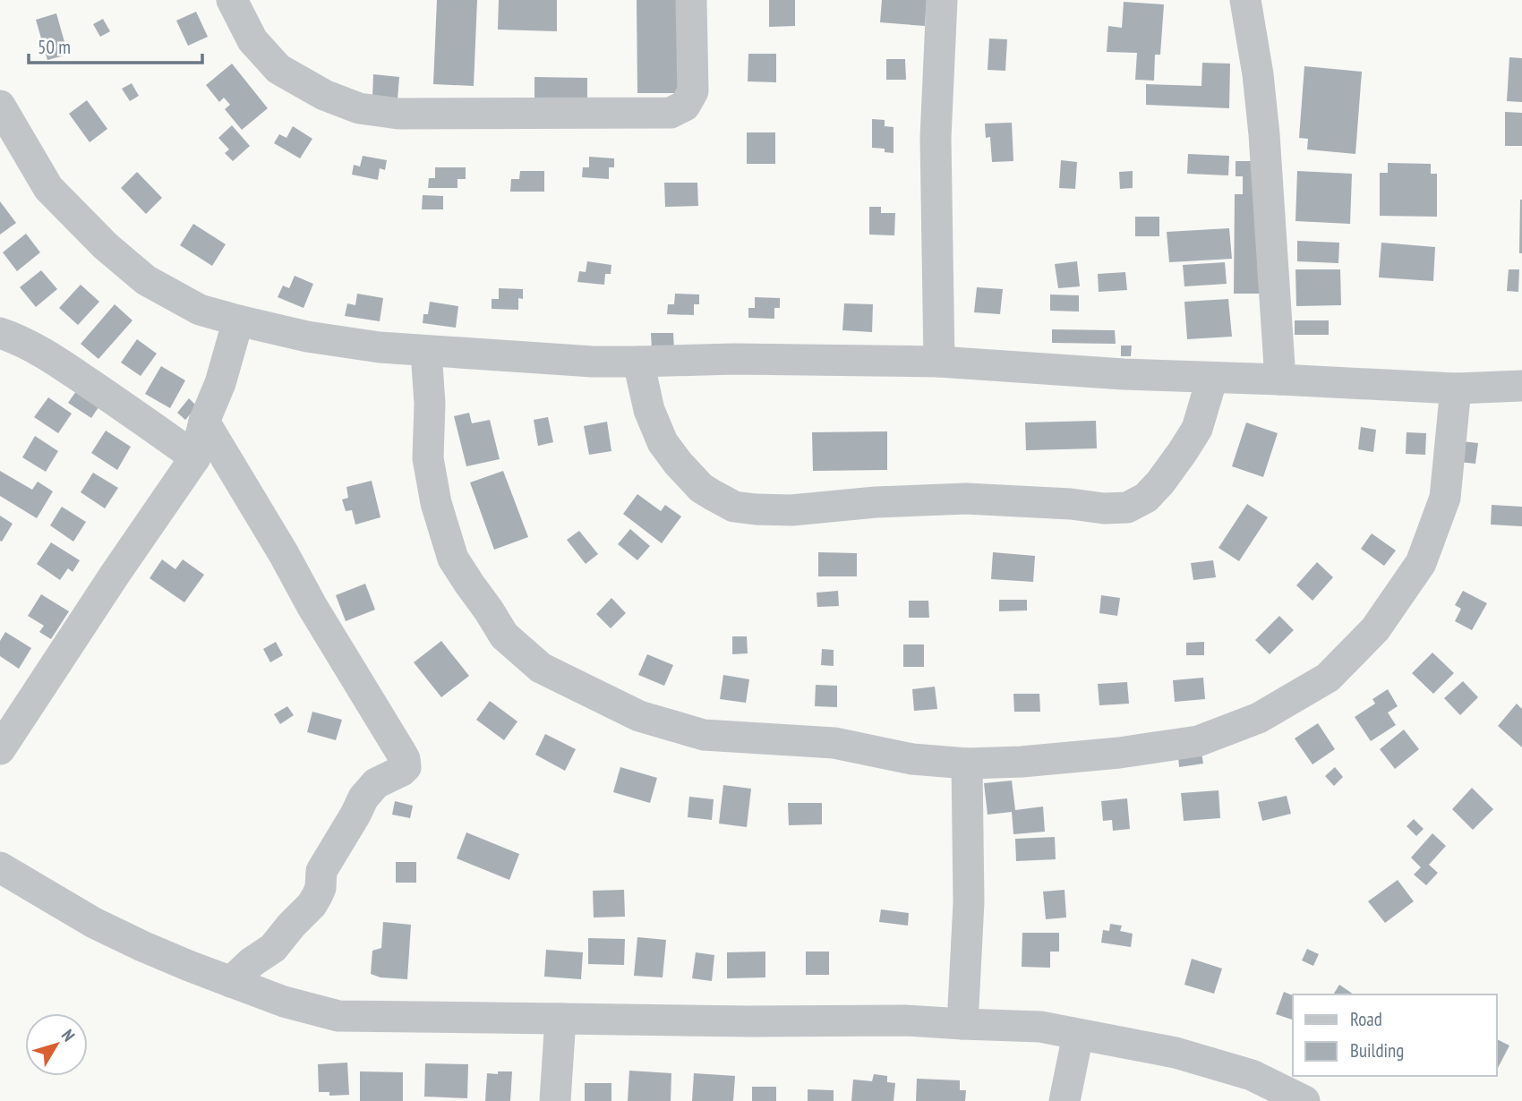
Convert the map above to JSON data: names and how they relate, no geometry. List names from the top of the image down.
{
  "legend": ["Road", "Building"],
  "scale_bar": "50 m",
  "north": "top right"
}
